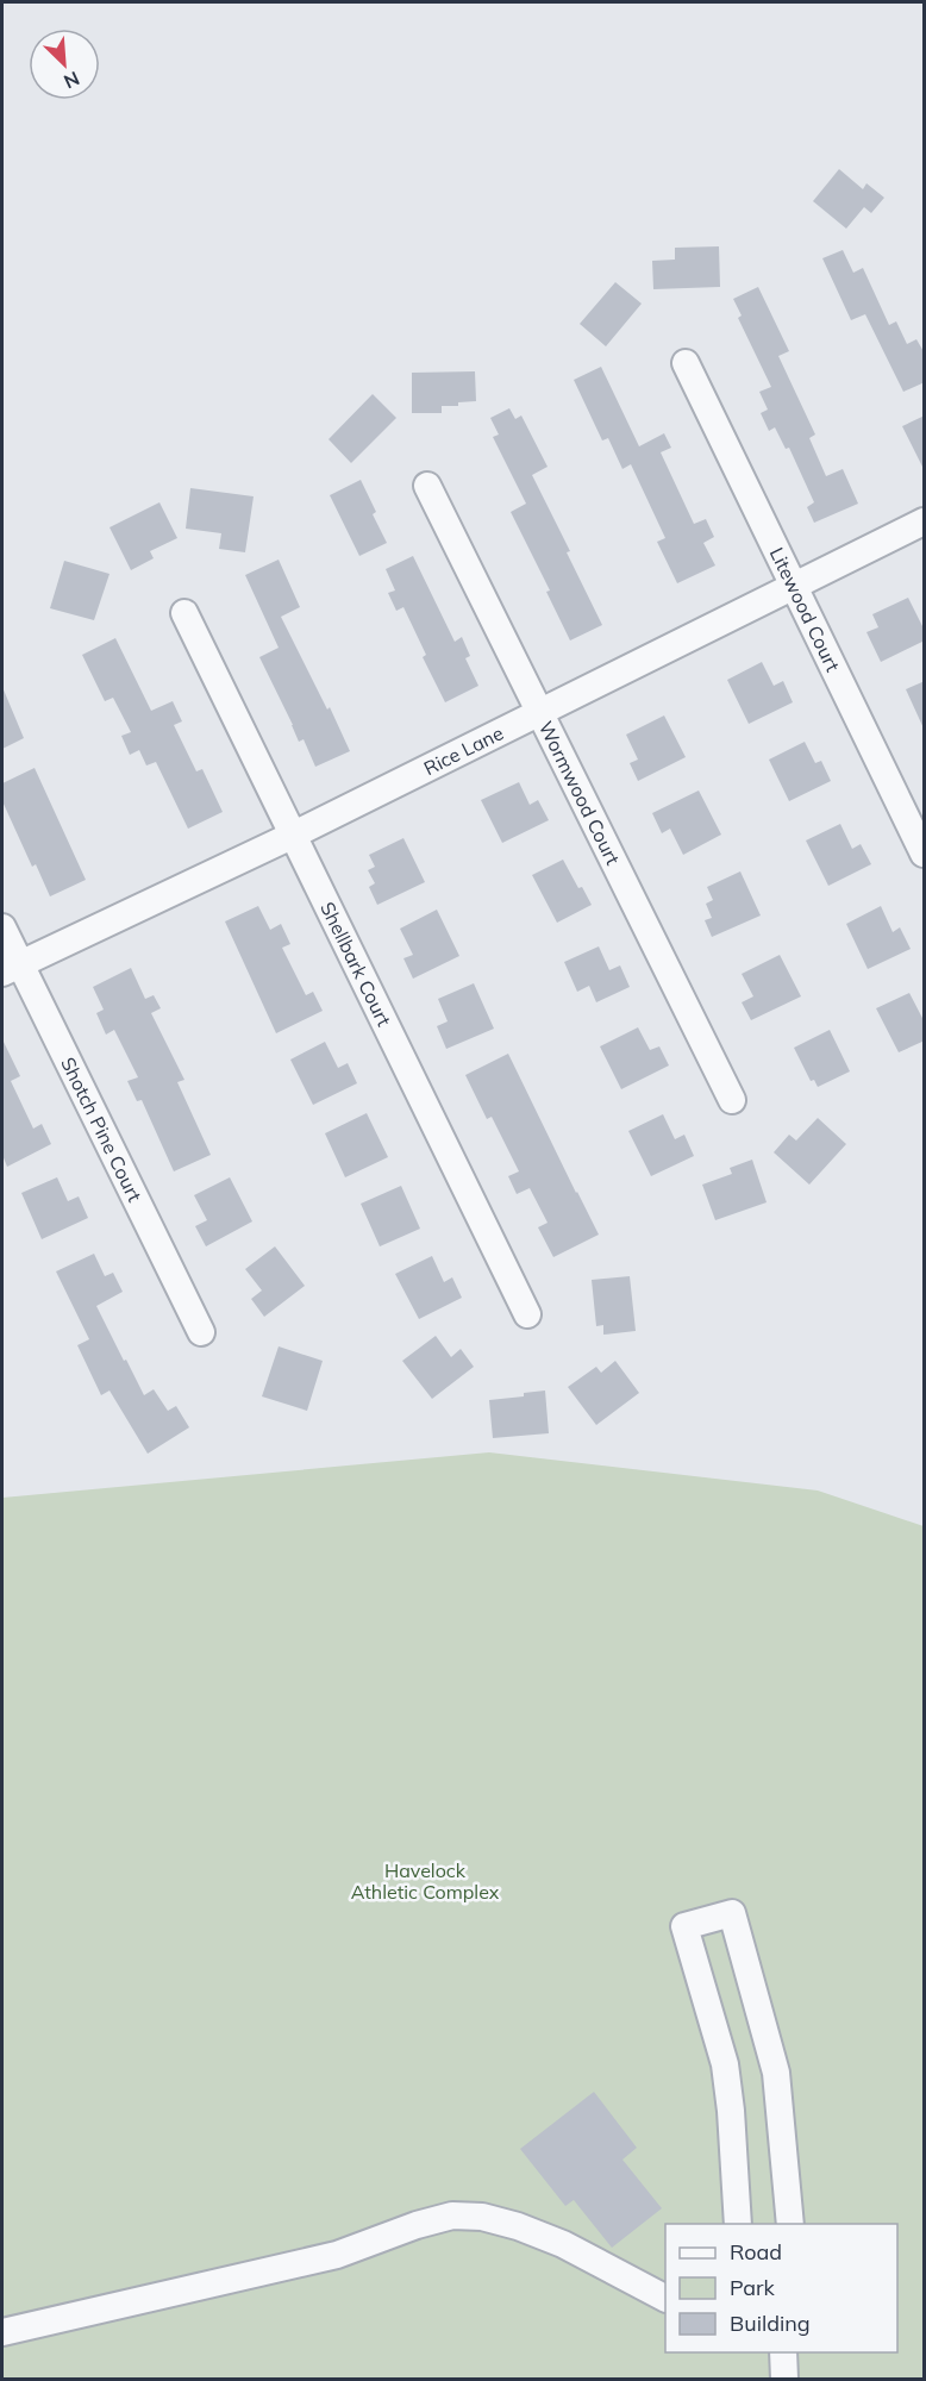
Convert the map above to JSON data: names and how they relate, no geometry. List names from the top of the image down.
{
  "streets": {
    "street": [
      "Litewood Court",
      "Rice Lane",
      "Wormwood Court",
      "Shellbark Court",
      "Shotch Pine Court"
    ]
  },
  "crossings": [
    ["Litewood Court", "Rice Lane"],
    ["Rice Lane", "Wormwood Court"],
    ["Rice Lane", "Shellbark Court"],
    ["Rice Lane", "Shotch Pine Court"]
  ],
  "parks": ["Havelock Athletic Complex"],
  "legend": ["Road", "Park", "Building"],
  "north": "bottom right"
}
